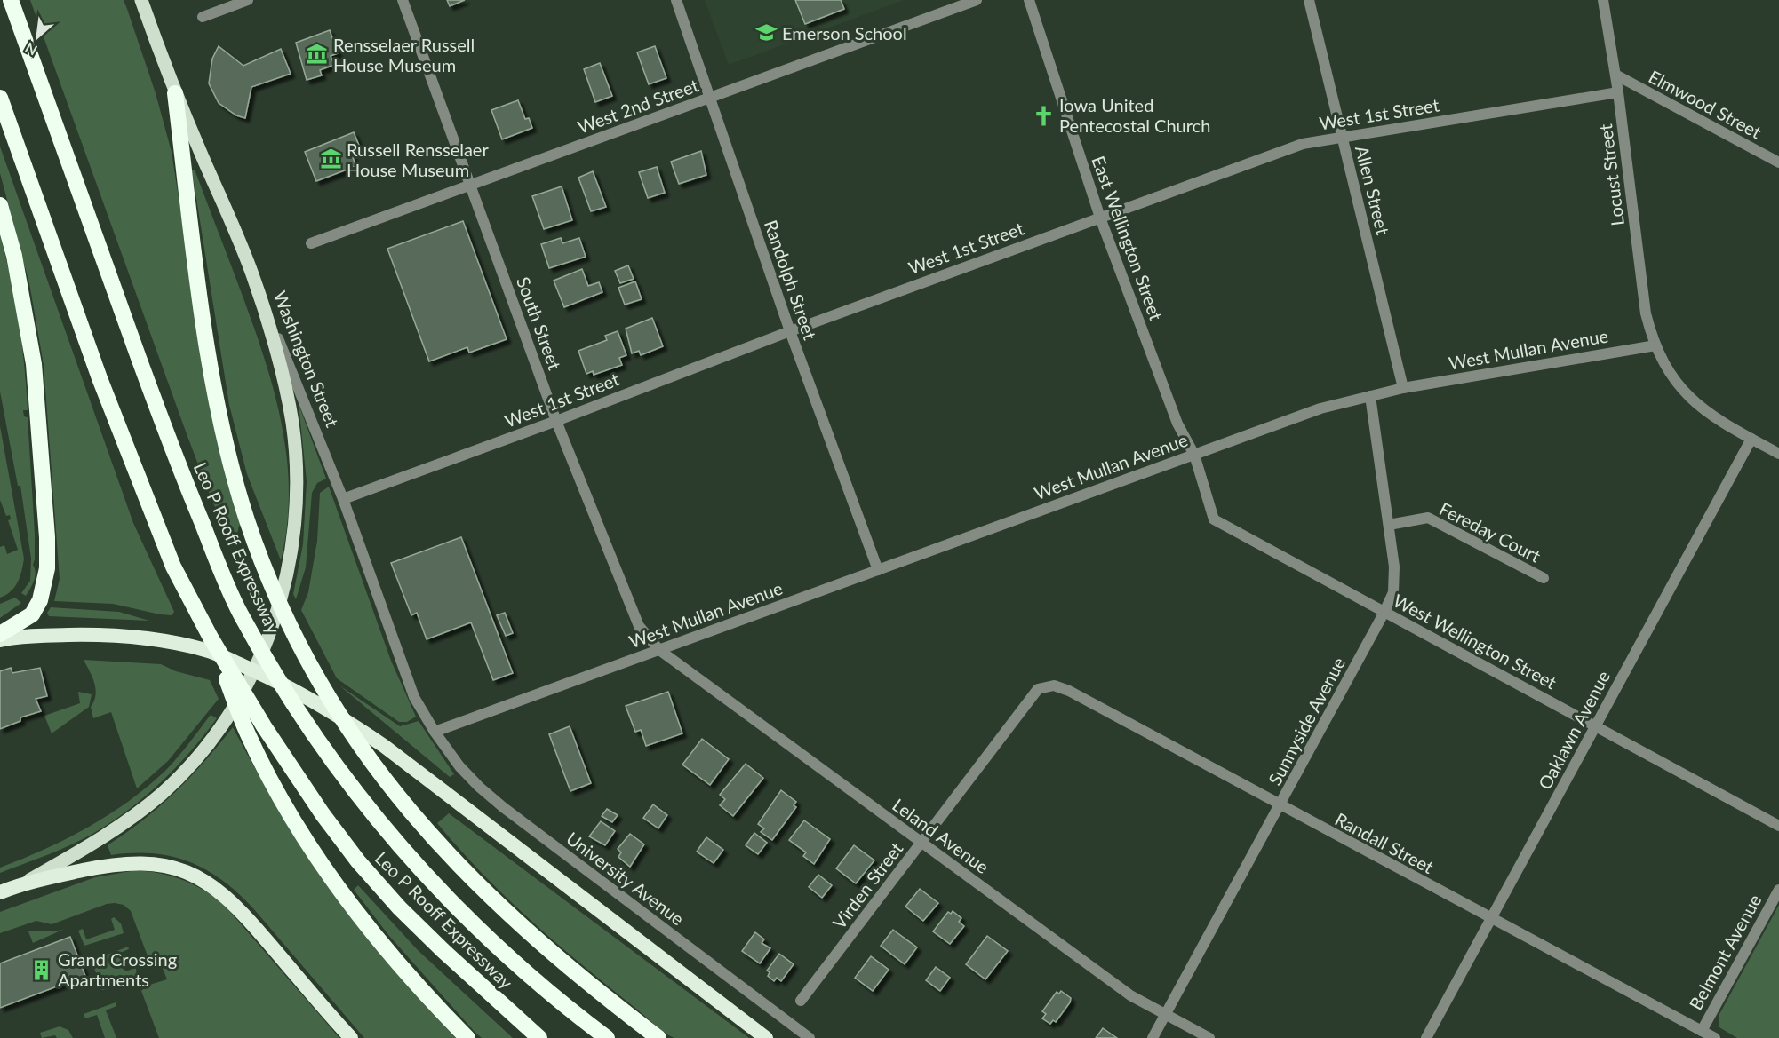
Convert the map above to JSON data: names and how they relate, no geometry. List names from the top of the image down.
{
  "streets": {
    "highway": ["Leo P Rooff Expressway"],
    "main road": ["Washington Street"],
    "street": [
      "Elmwood Street",
      "West 2nd Street",
      "West 1st Street",
      "Locust Street",
      "Allen Street",
      "East Wellington Street",
      "Randolph Street",
      "South Street",
      "West Mullan Avenue",
      "Fereday Court",
      "West Wellington Street",
      "Sunnyside Avenue",
      "Oaklawn Avenue",
      "Leland Avenue",
      "Randall Street",
      "University Avenue",
      "Virden Street",
      "Belmont Avenue"
    ]
  },
  "crossings": [
    ["Elmwood Street", "Locust Street"],
    ["West 2nd Street", "Randolph Street"],
    ["West 2nd Street", "South Street"],
    ["West 1st Street", "Locust Street"],
    ["West 1st Street", "Allen Street"],
    ["West 1st Street", "East Wellington Street"],
    ["West 1st Street", "Randolph Street"],
    ["West 1st Street", "South Street"],
    ["West 1st Street", "Washington Street"],
    ["Locust Street", "West Mullan Avenue"],
    ["Allen Street", "West Mullan Avenue"],
    ["East Wellington Street", "West Mullan Avenue"],
    ["East Wellington Street", "West Wellington Street"],
    ["Randolph Street", "West Mullan Avenue"],
    ["South Street", "West Mullan Avenue"],
    ["South Street", "Leland Avenue"],
    ["West Mullan Avenue", "Washington Street"],
    ["West Mullan Avenue", "West Wellington Street"],
    ["West Mullan Avenue", "Sunnyside Avenue"],
    ["West Mullan Avenue", "Leland Avenue"],
    ["West Mullan Avenue", "University Avenue"],
    ["Washington Street", "University Avenue"],
    ["Fereday Court", "Sunnyside Avenue"],
    ["West Wellington Street", "Sunnyside Avenue"],
    ["West Wellington Street", "Oaklawn Avenue"],
    ["Sunnyside Avenue", "Leland Avenue"],
    ["Sunnyside Avenue", "Randall Street"],
    ["Oaklawn Avenue", "Randall Street"],
    ["Leland Avenue", "Virden Street"],
    ["Randall Street", "Virden Street"],
    ["Randall Street", "Belmont Avenue"]
  ],
  "places": {
    "school or university": ["Emerson School"],
    "museum": ["Rensselaer Russell House Museum", "Russell Rensselaer House Museum"],
    "church": ["Iowa United Pentecostal Church"],
    "building": ["Grand Crossing Apartments"]
  },
  "north": "bottom left"
}
